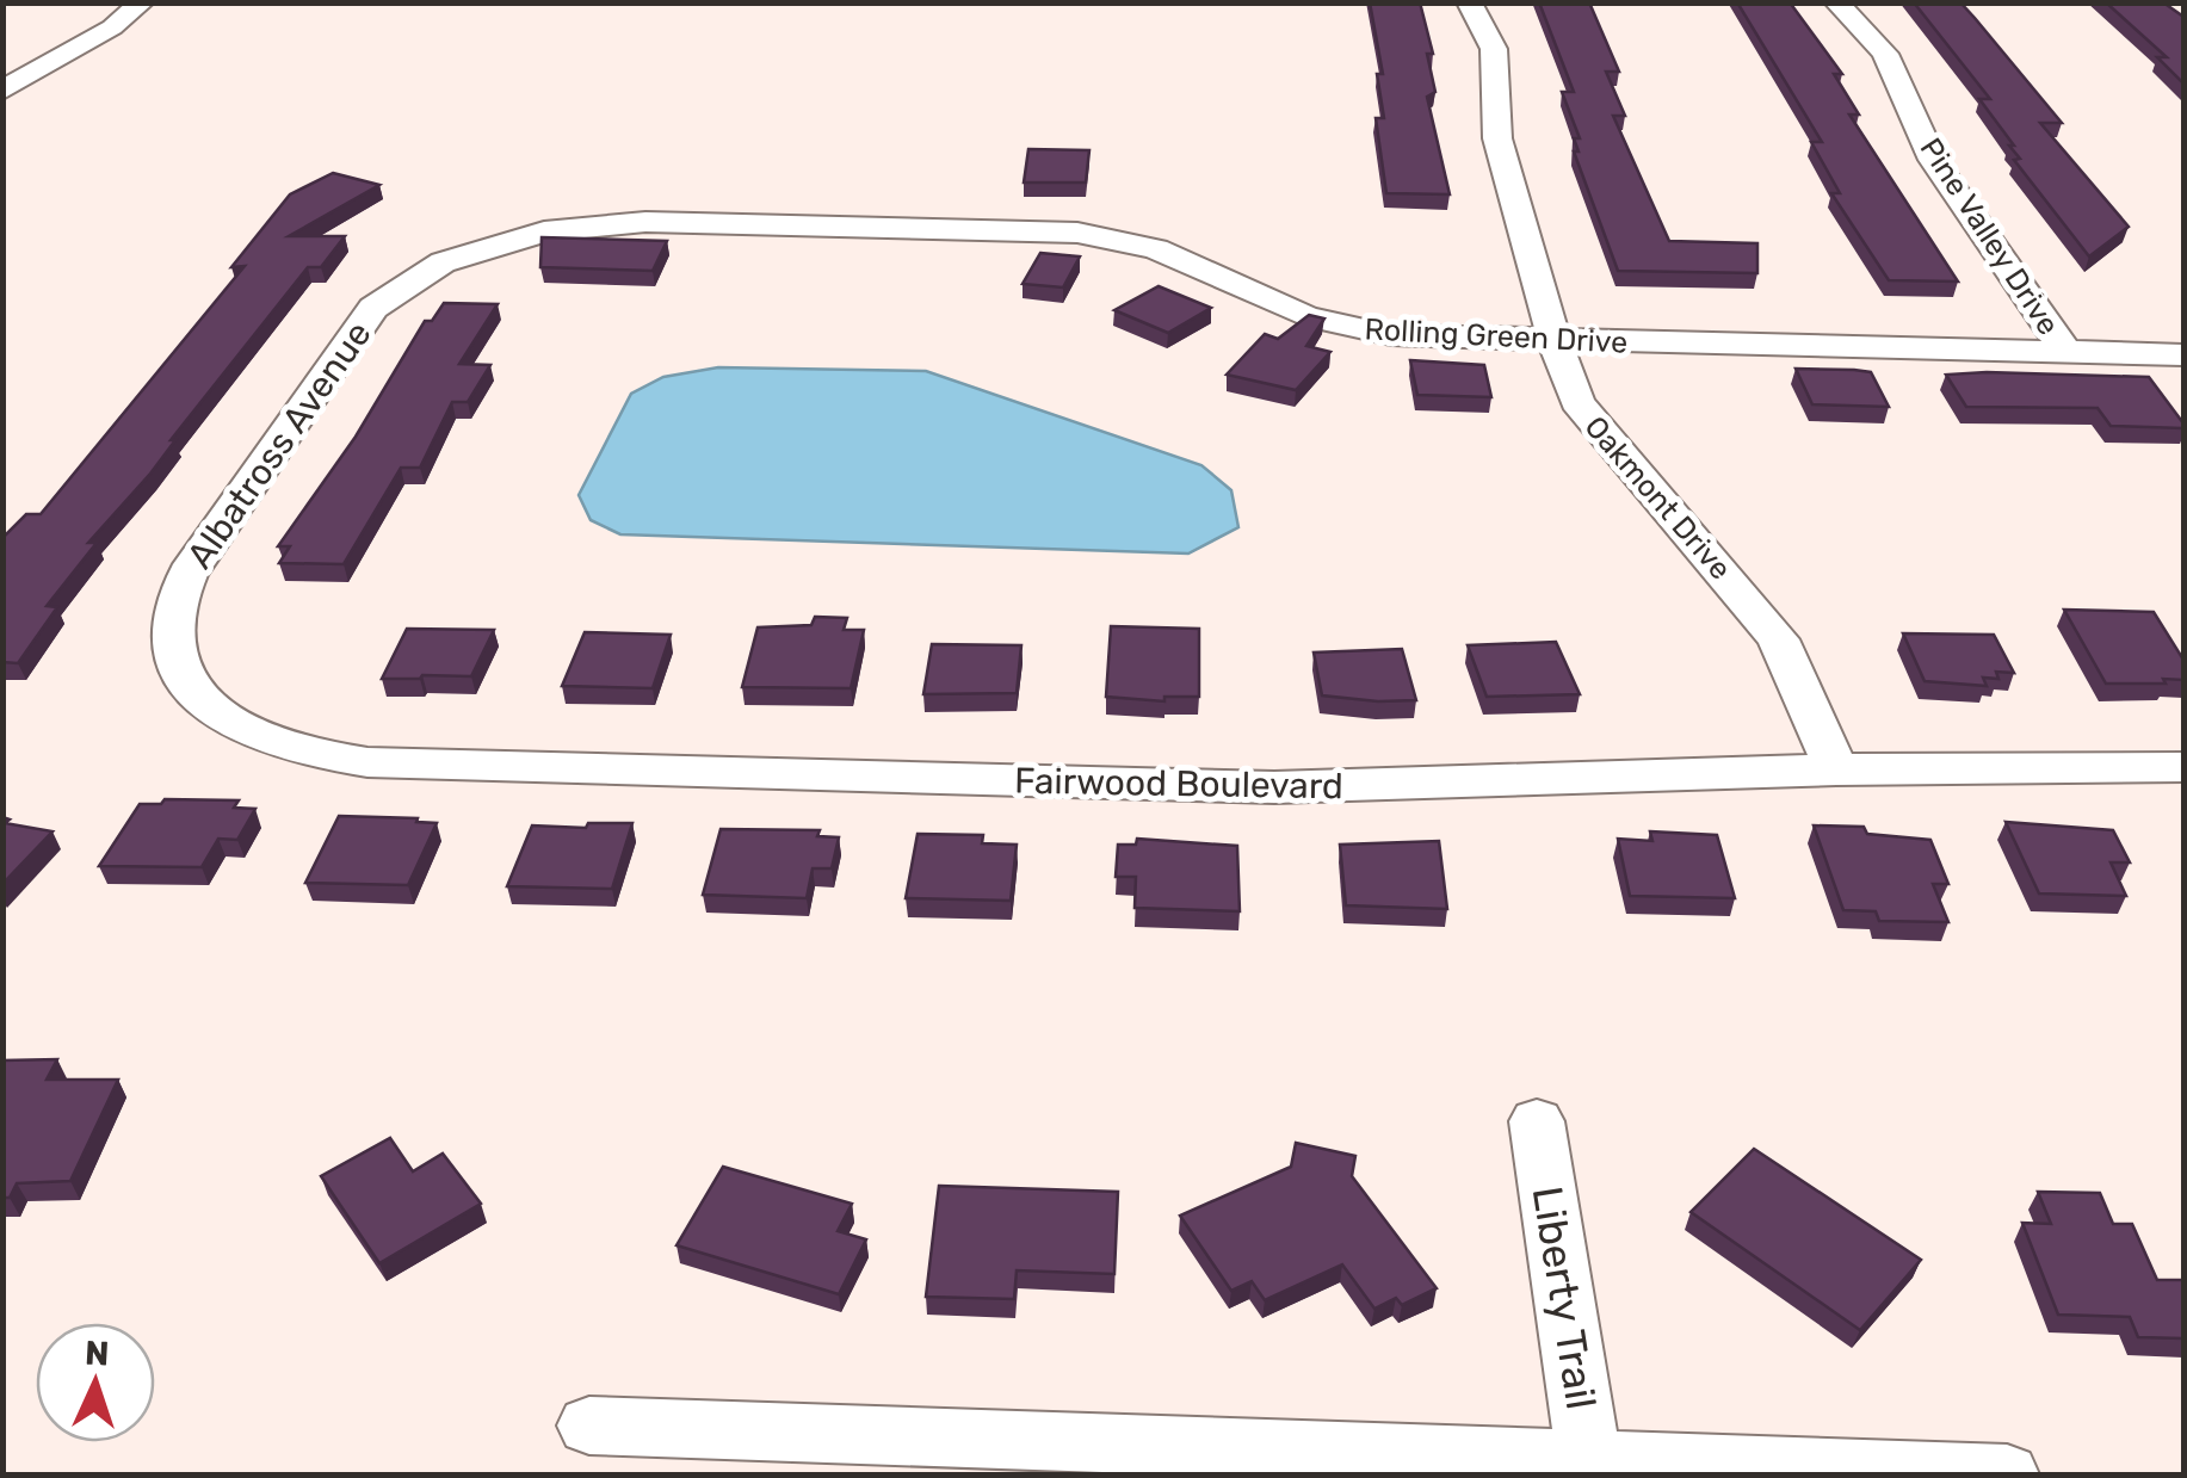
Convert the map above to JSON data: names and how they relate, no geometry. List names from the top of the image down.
{
  "streets": {
    "street": [
      "Pine Valley Drive",
      "Rolling Green Drive",
      "Albatross Avenue",
      "Oakmont Drive",
      "Fairwood Boulevard",
      "Liberty Trail"
    ]
  },
  "crossings": [
    ["Pine Valley Drive", "Rolling Green Drive"],
    ["Rolling Green Drive", "Albatross Avenue"],
    ["Rolling Green Drive", "Oakmont Drive"],
    ["Albatross Avenue", "Fairwood Boulevard"],
    ["Oakmont Drive", "Fairwood Boulevard"]
  ],
  "north": "top"
}
